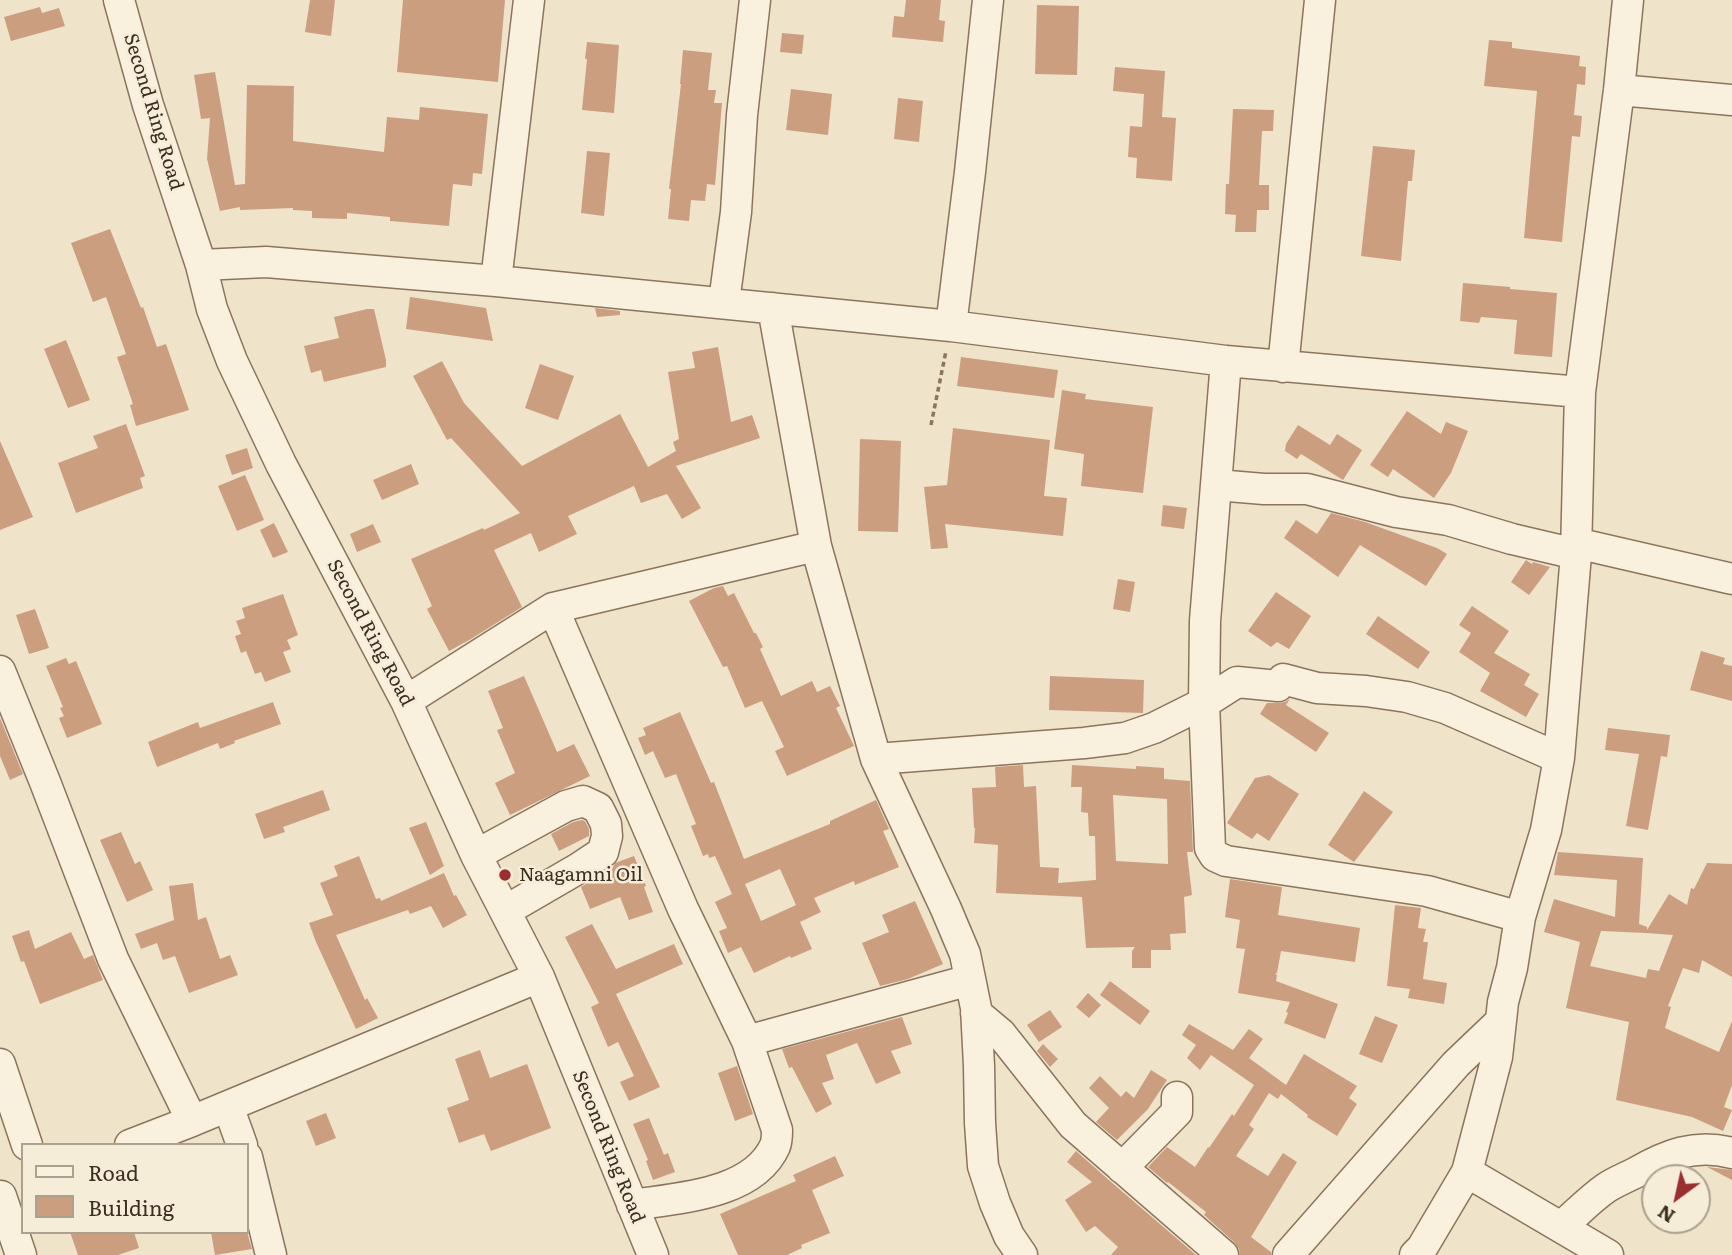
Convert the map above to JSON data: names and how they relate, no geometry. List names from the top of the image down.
{
  "streets": {
    "street": ["Second Ring Road"]
  },
  "places": ["Naagamni Oil"],
  "legend": ["Road", "Building"],
  "north": "bottom left"
}
